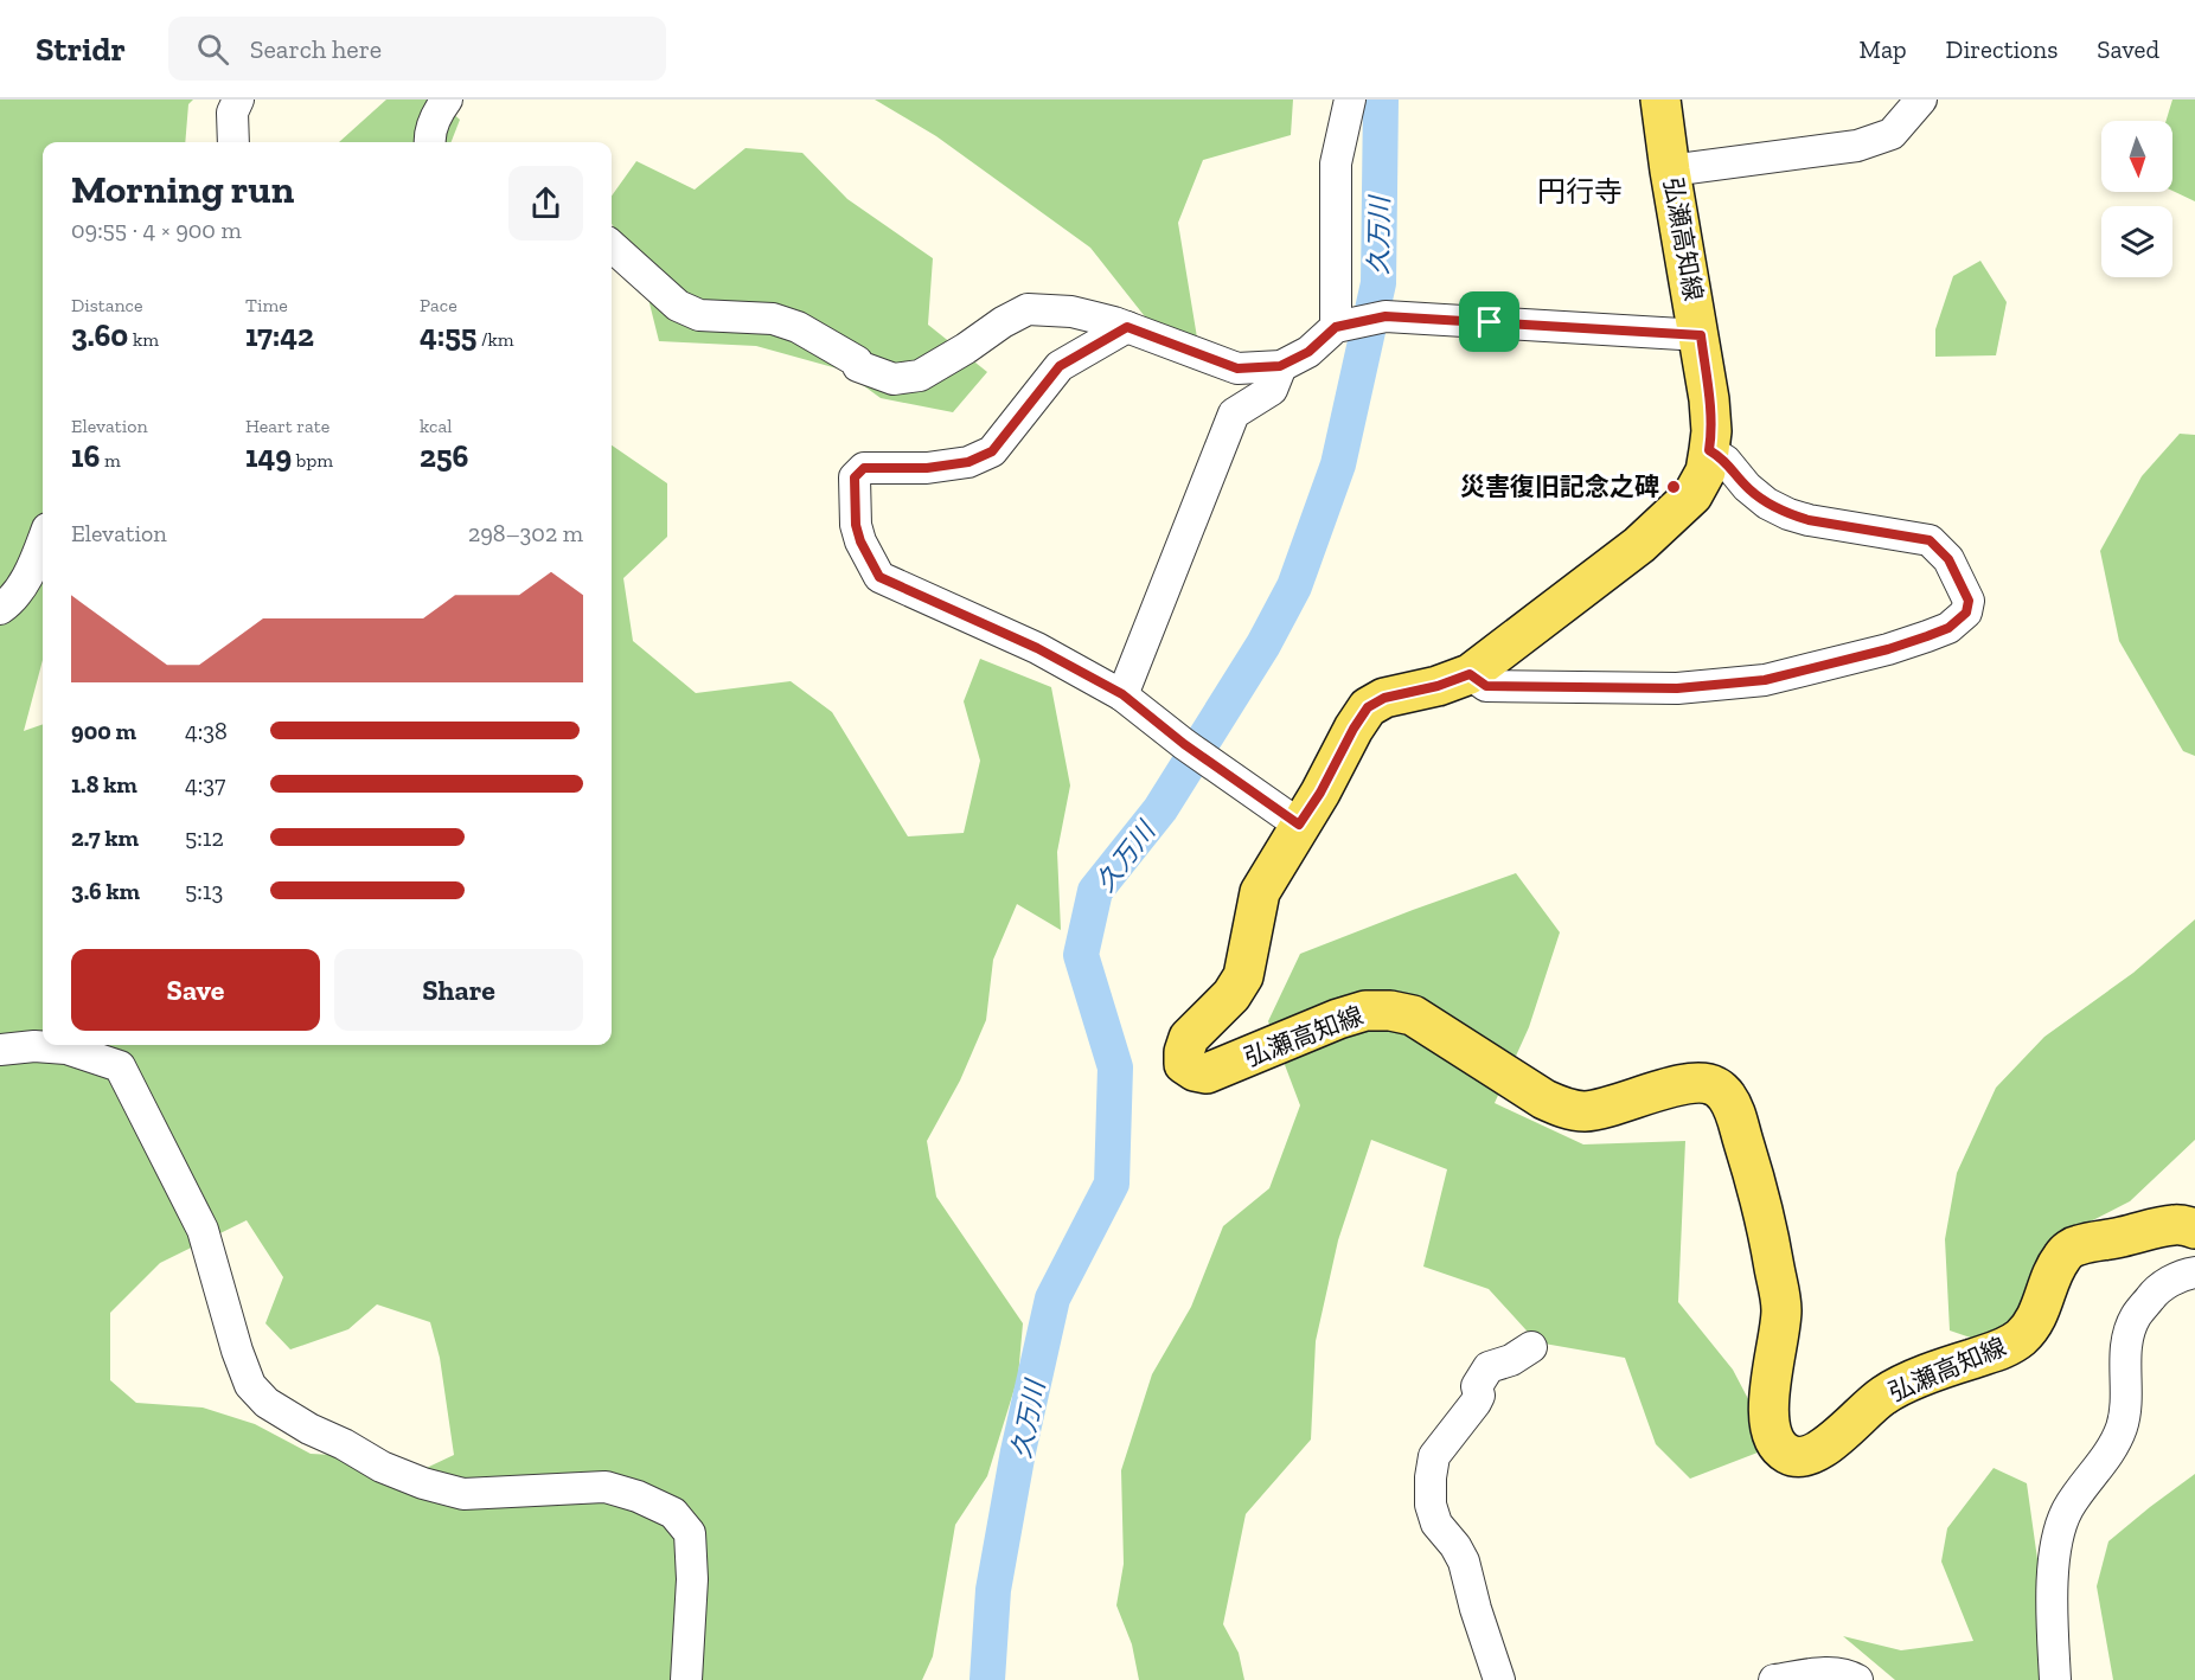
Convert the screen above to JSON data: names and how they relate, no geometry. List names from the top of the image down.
{
  "streets": {
    "main road": ["弘瀬高知線"]
  },
  "districts": ["円行寺"],
  "water": ["久万川"],
  "places": ["災害復旧記念之碑"],
  "north": "bottom",
  "page": {
    "header": "Stridr",
    "search": "Search here",
    "nav": ["Map", "Directions", "Saved"],
    "heading": ["Morning run", "09:55 · 4 × 900 m"],
    "stats": [
      ["Distance", "3.60 km"],
      ["Time", "17:42"],
      ["Pace", "4:55 /km"],
      ["Elevation", "16 m"],
      ["Heart rate", "149 bpm"],
      ["kcal", "256"]
    ],
    "chart": ["Elevation", "298–302 m"],
    "list": [
      {
        "name": "900 m",
        "note": "4:38"
      },
      {
        "name": "1.8 km",
        "note": "4:37"
      },
      {
        "name": "2.7 km",
        "note": "5:12"
      },
      {
        "name": "3.6 km",
        "note": "5:13"
      }
    ],
    "buttons": ["Save", "Share"]
  }
}
